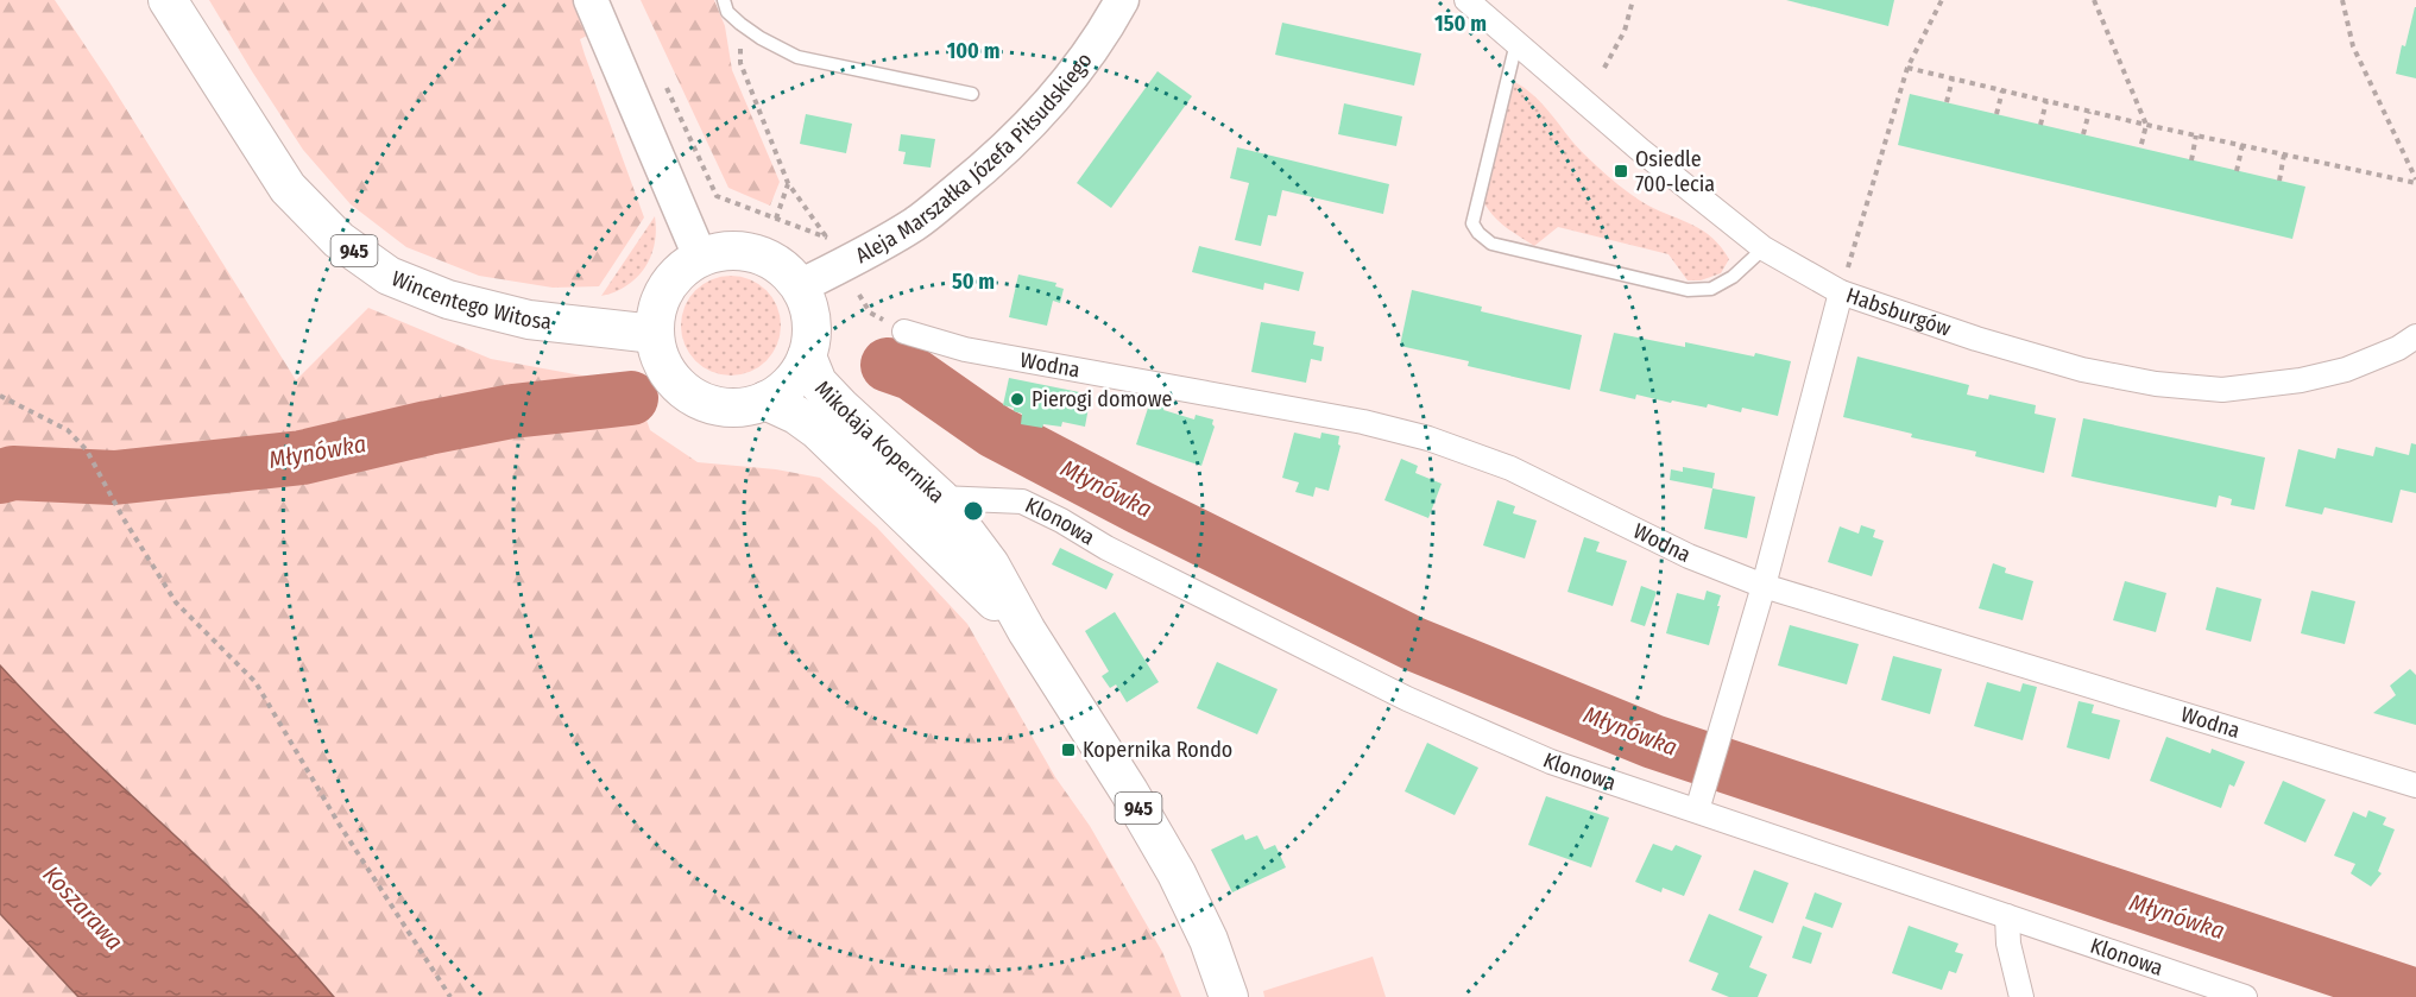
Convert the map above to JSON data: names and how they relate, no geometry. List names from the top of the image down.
{
  "streets": {
    "main road": ["945", "Wincentego Witosa", "Mikołaja Kopernika"],
    "street": [
      "Aleja Marszałka Józefa Piłsudskiego",
      "Habsburgów",
      "Wodna",
      "Klonowa"
    ]
  },
  "crossings": [
    ["Aleja Marszałka Józefa Piłsudskiego", "Wincentego Witosa"],
    ["Aleja Marszałka Józefa Piłsudskiego", "Mikołaja Kopernika"],
    ["Wincentego Witosa", "Mikołaja Kopernika"],
    ["Mikołaja Kopernika", "Klonowa"]
  ],
  "water": ["Młynówka", "Koszarawa"],
  "places": {
    "transit": ["Osiedle 700-lecia", "Kopernika Rondo"],
    "other": ["Pierogi domowe"]
  },
  "rings": ["150 m", "100 m", "50 m"]
}
